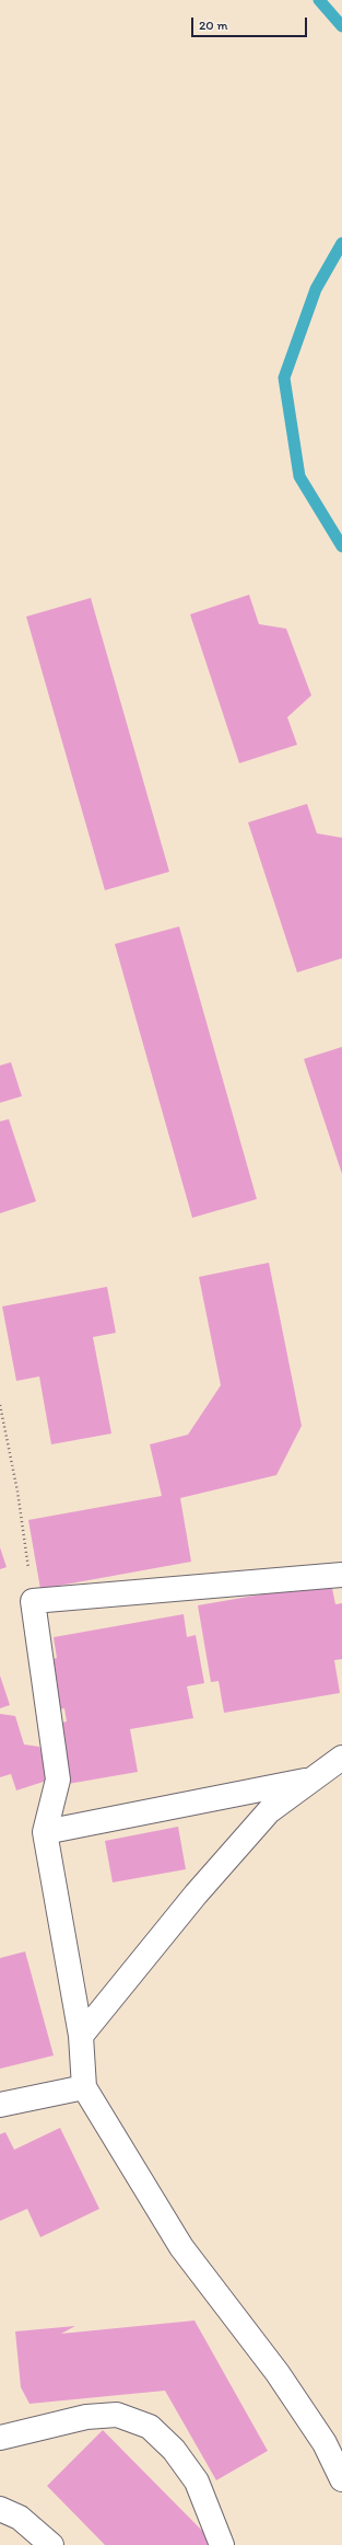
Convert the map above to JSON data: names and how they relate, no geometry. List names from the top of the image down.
{
  "scale_bar": "20 m"
}
